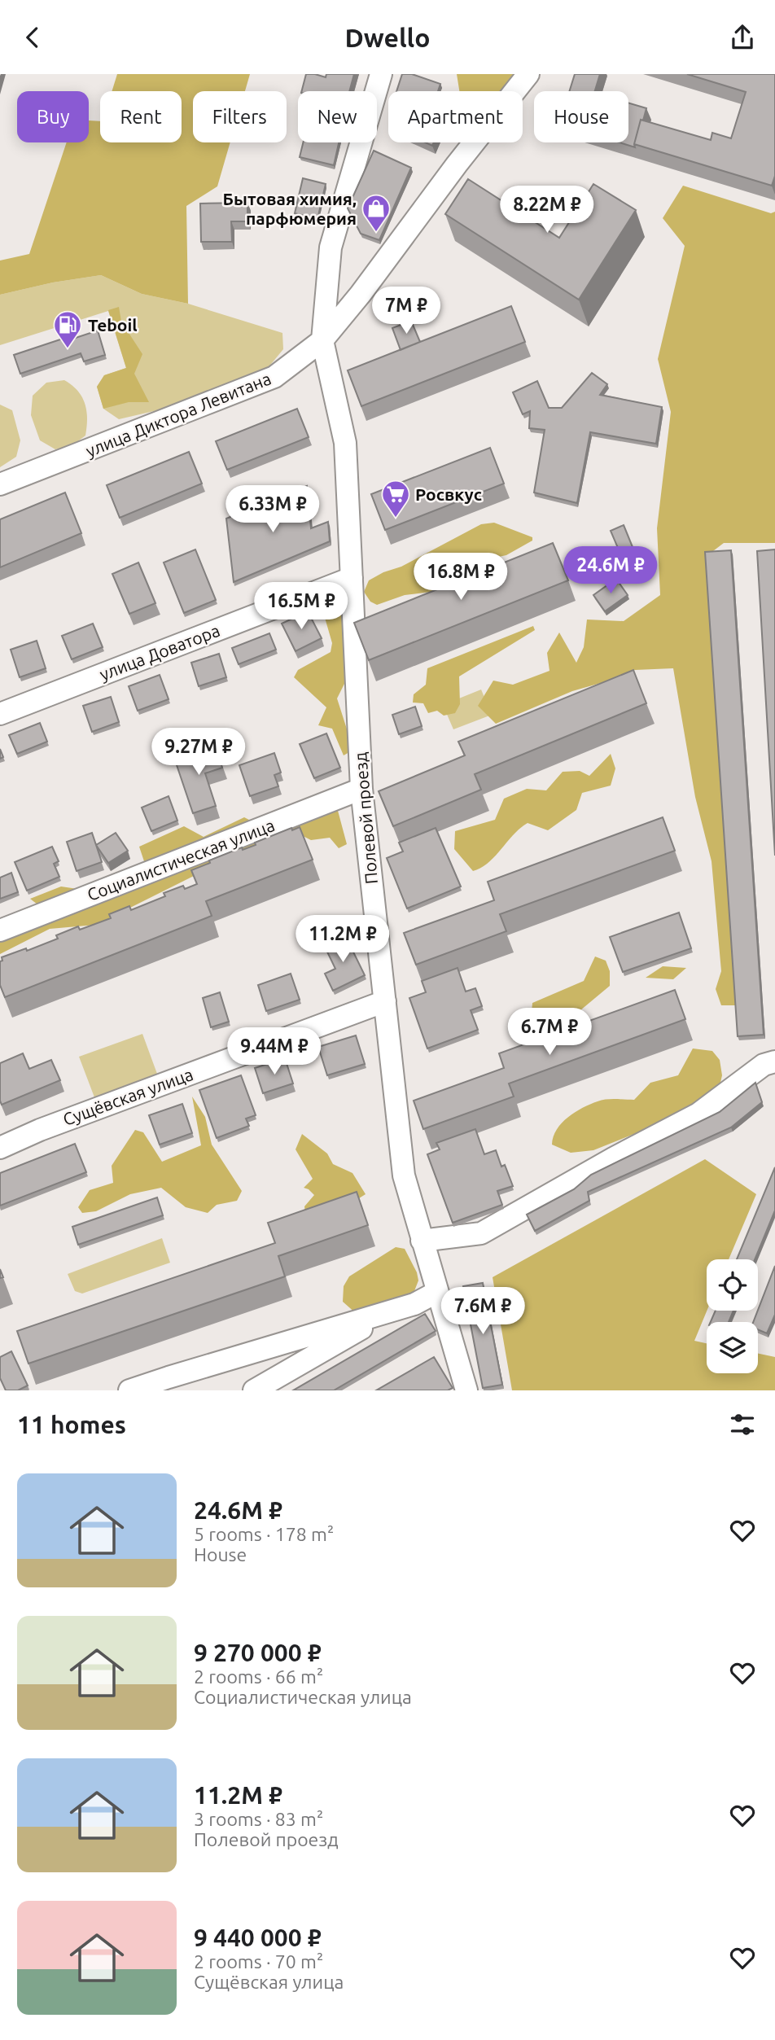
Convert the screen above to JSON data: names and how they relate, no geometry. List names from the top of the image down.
{
  "streets": {
    "street": [
      "улица Диктора Левитана",
      "улица Доватора",
      "Полевой проезд",
      "Социалистическая улица",
      "Сущёвская улица"
    ]
  },
  "crossings": [
    ["улица Диктора Левитана", "Полевой проезд"],
    ["улица Доватора", "Полевой проезд"],
    ["Полевой проезд", "Социалистическая улица"],
    ["Полевой проезд", "Сущёвская улица"]
  ],
  "places": {
    "shop": ["Бытовая химия, парфюмерия"],
    "fuel station": ["Teboil"],
    "supermarket": ["Росвкус"]
  },
  "page": {
    "header": "Dwello",
    "chip": [
      "Buy",
      "Rent",
      "Filters",
      "New",
      "Apartment",
      "House"
    ],
    "price": [
      "8.22M ₽",
      "7M ₽",
      "6.33M ₽",
      "24.6M ₽",
      "16.8M ₽",
      "16.5M ₽",
      "9.27M ₽",
      "11.2M ₽",
      "6.7M ₽",
      "9.44M ₽",
      "7.6M ₽"
    ],
    "heading": "11 homes",
    "list": [
      {
        "name": "24.6M ₽",
        "note": "5 rooms · 178 m² · House"
      },
      {
        "name": "9 270 000 ₽",
        "note": "2 rooms · 66 m² · Социалистическая улица"
      },
      {
        "name": "11.2M ₽",
        "note": "3 rooms · 83 m² · Полевой проезд"
      },
      {
        "name": "9 440 000 ₽",
        "note": "2 rooms · 70 m² · Сущёвская улица"
      }
    ]
  }
}
